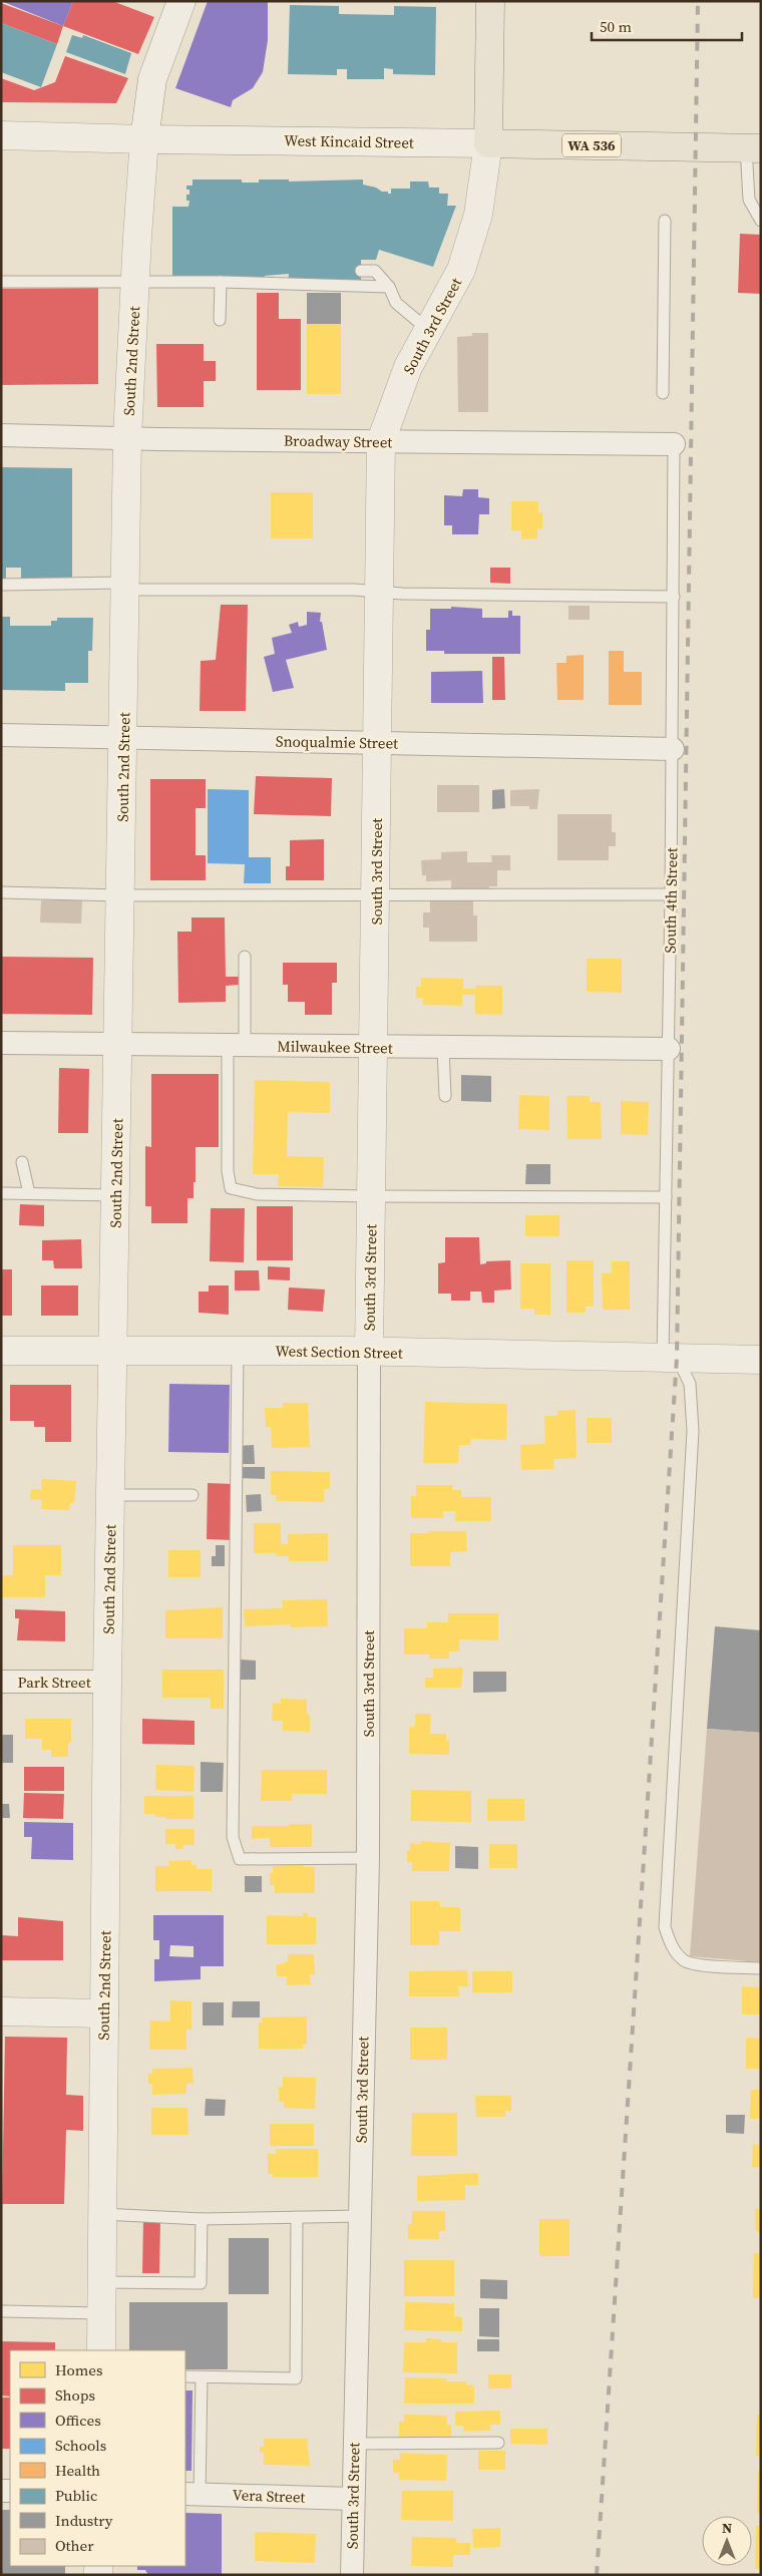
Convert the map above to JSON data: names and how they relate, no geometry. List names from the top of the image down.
{
  "streets": {
    "main road": ["West Kincaid Street", "WA 536", "South 3rd Street"],
    "street": [
      "South 2nd Street",
      "Broadway Street",
      "Snoqualmie Street",
      "Milwaukee Street",
      "West Section Street",
      "Park Street",
      "Vera Street"
    ],
    "lane": ["South 4th Street"]
  },
  "crossings": [
    ["West Kincaid Street", "South 3rd Street"],
    ["West Kincaid Street", "South 2nd Street"],
    ["South 3rd Street", "Broadway Street"],
    ["South 3rd Street", "Snoqualmie Street"],
    ["South 3rd Street", "Milwaukee Street"],
    ["South 3rd Street", "West Section Street"],
    ["South 3rd Street", "Vera Street"],
    ["South 2nd Street", "Broadway Street"],
    ["South 2nd Street", "Snoqualmie Street"],
    ["South 2nd Street", "Milwaukee Street"],
    ["South 2nd Street", "West Section Street"],
    ["South 2nd Street", "Park Street"],
    ["Broadway Street", "South 4th Street"],
    ["Snoqualmie Street", "South 4th Street"],
    ["South 4th Street", "Milwaukee Street"],
    ["South 4th Street", "West Section Street"]
  ],
  "legend": [
    "Homes",
    "Shops",
    "Offices",
    "Schools",
    "Health",
    "Public",
    "Industry",
    "Other"
  ],
  "scale_bar": "50 m",
  "north": "top"
}
